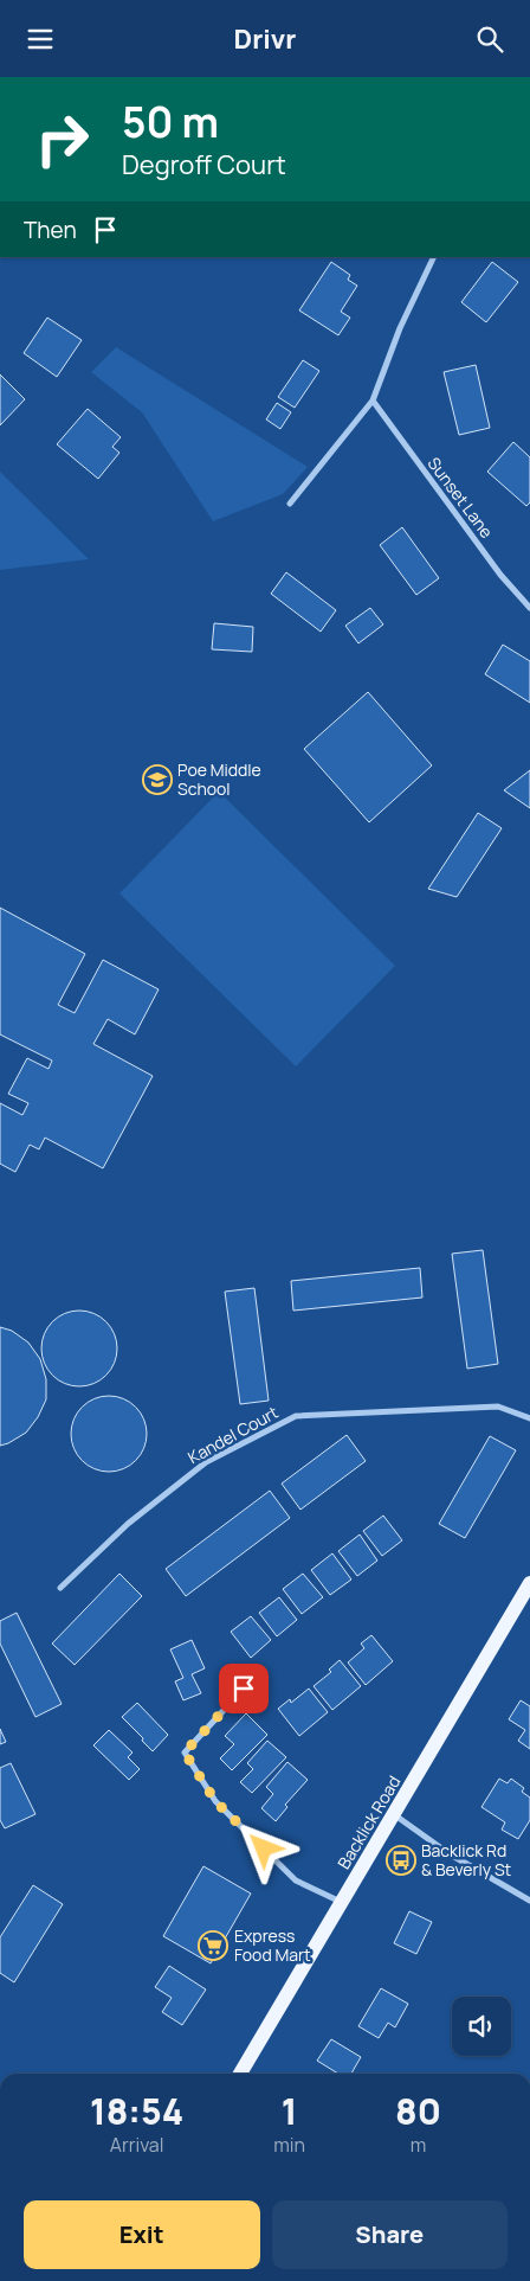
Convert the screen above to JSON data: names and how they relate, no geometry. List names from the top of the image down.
{
  "streets": {
    "main road": ["Backlick Road"],
    "street": ["Sunset Lane", "Kandel Court"]
  },
  "places": {
    "school or university": ["Poe Middle School"],
    "bus stop": ["Backlick Rd & Beverly St"],
    "supermarket": ["Express Food Mart"]
  },
  "page": {
    "header": "Drivr",
    "turn": ["50 m", "Degroff Court"],
    "then": "Then",
    "eta": [
      "18:54",
      "Arrival",
      "1",
      "min",
      "80",
      "m"
    ],
    "buttons": ["Exit", "Share"]
  }
}
